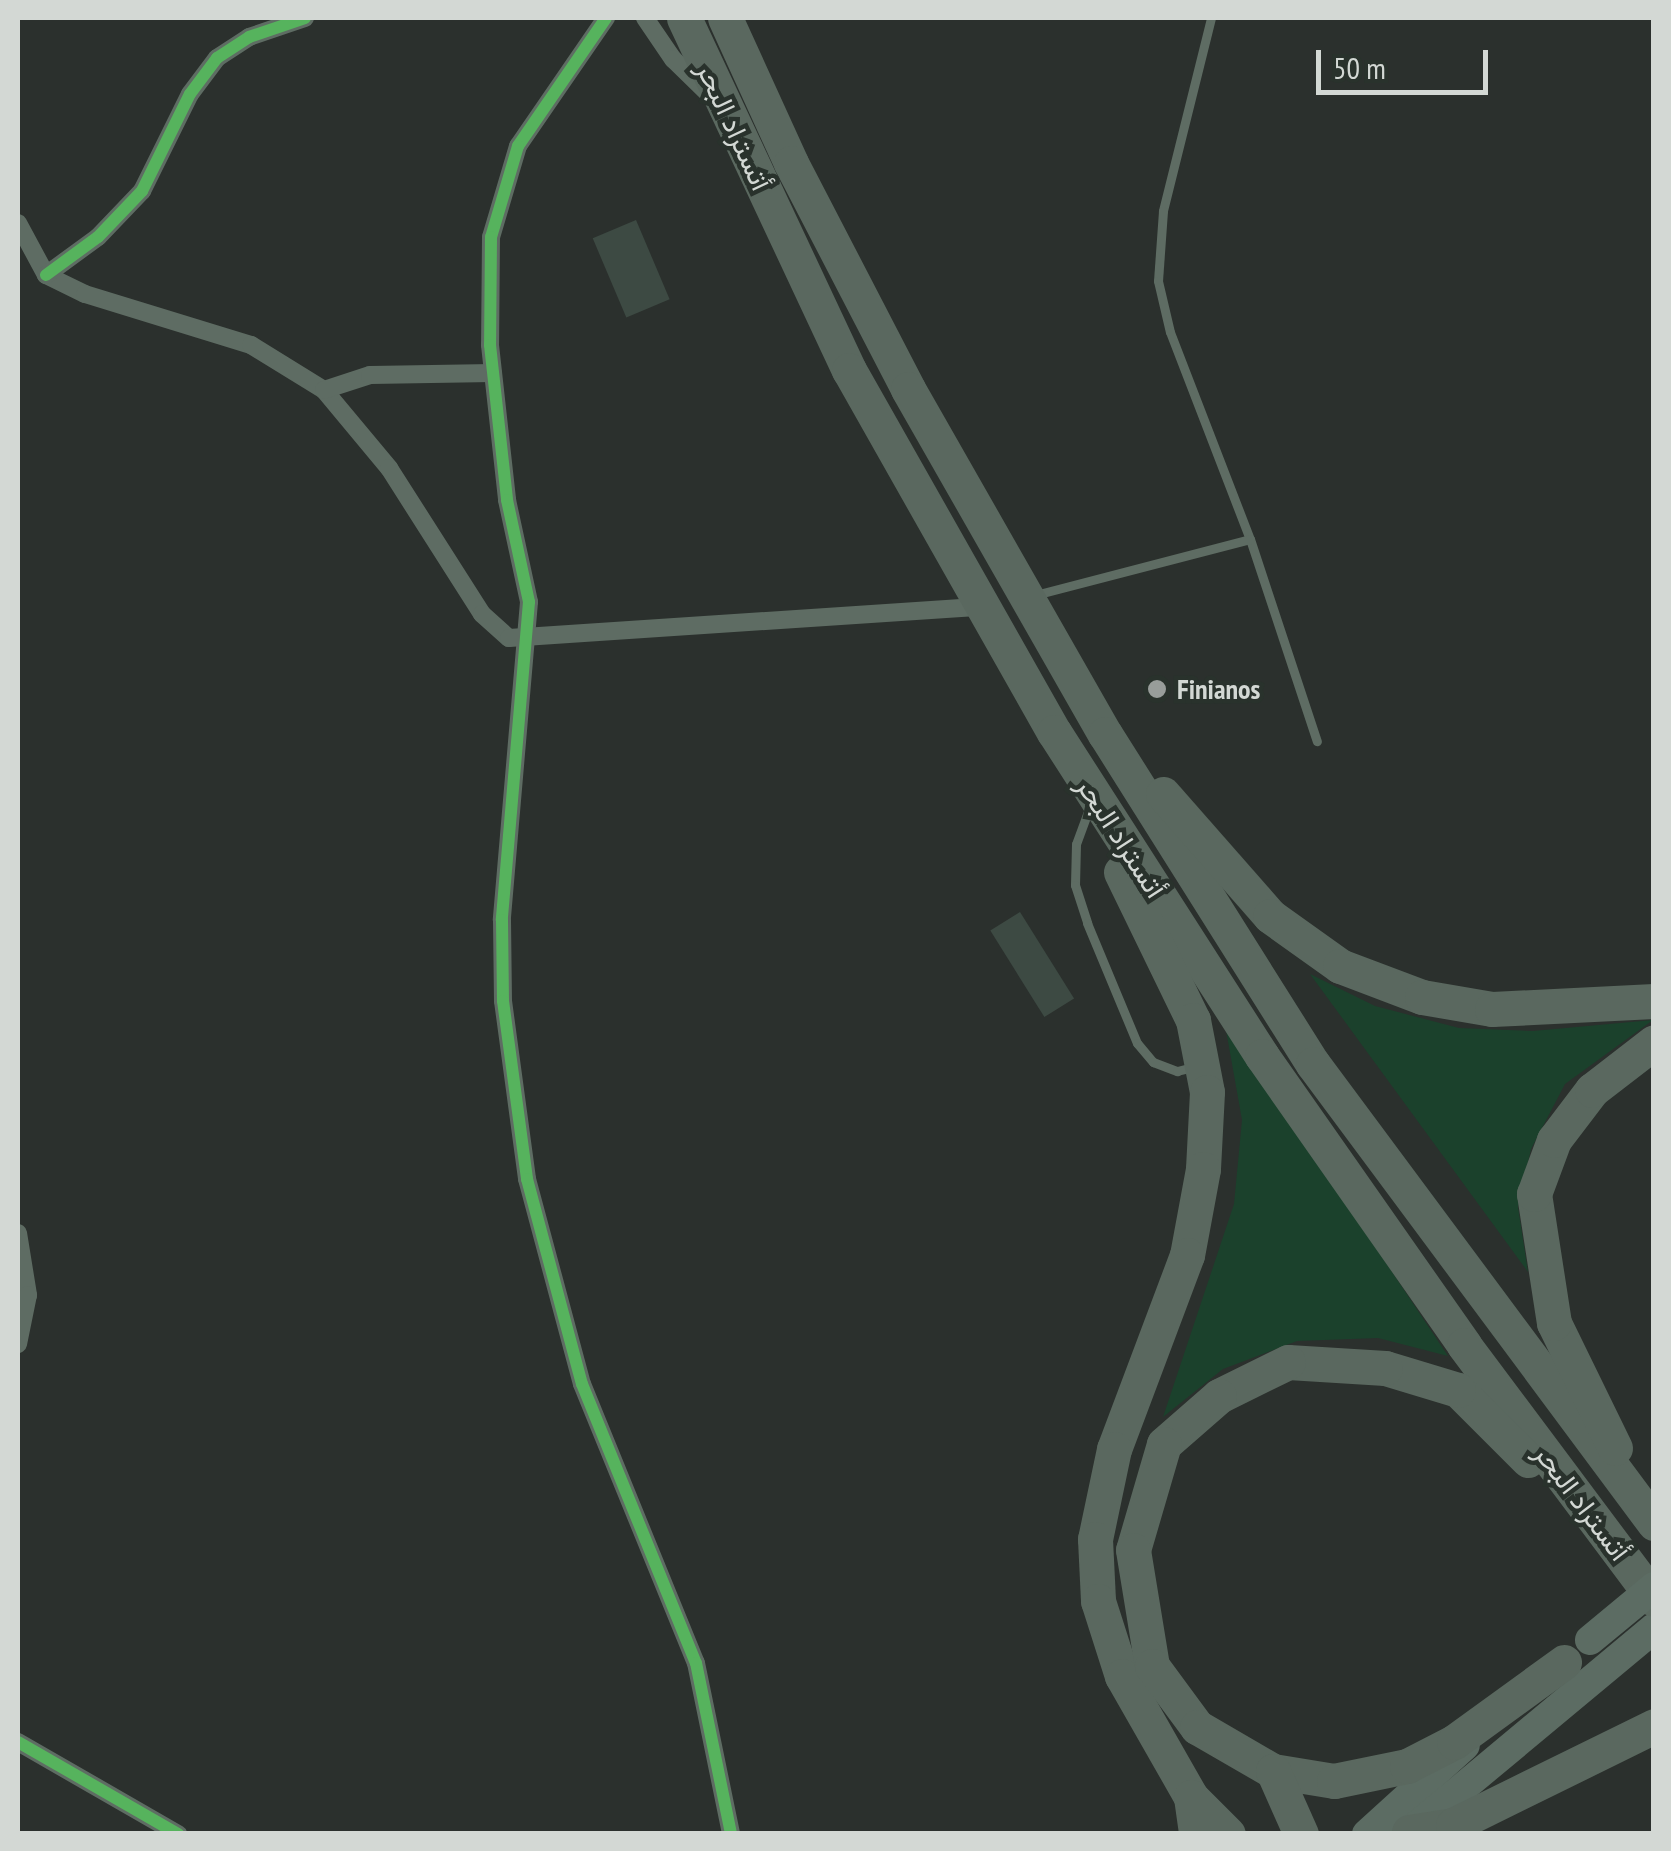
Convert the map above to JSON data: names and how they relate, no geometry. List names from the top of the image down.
{
  "streets": {
    "highway": ["أتستراد البحر"]
  },
  "places": ["Finianos"],
  "scale_bar": "50 m"
}
